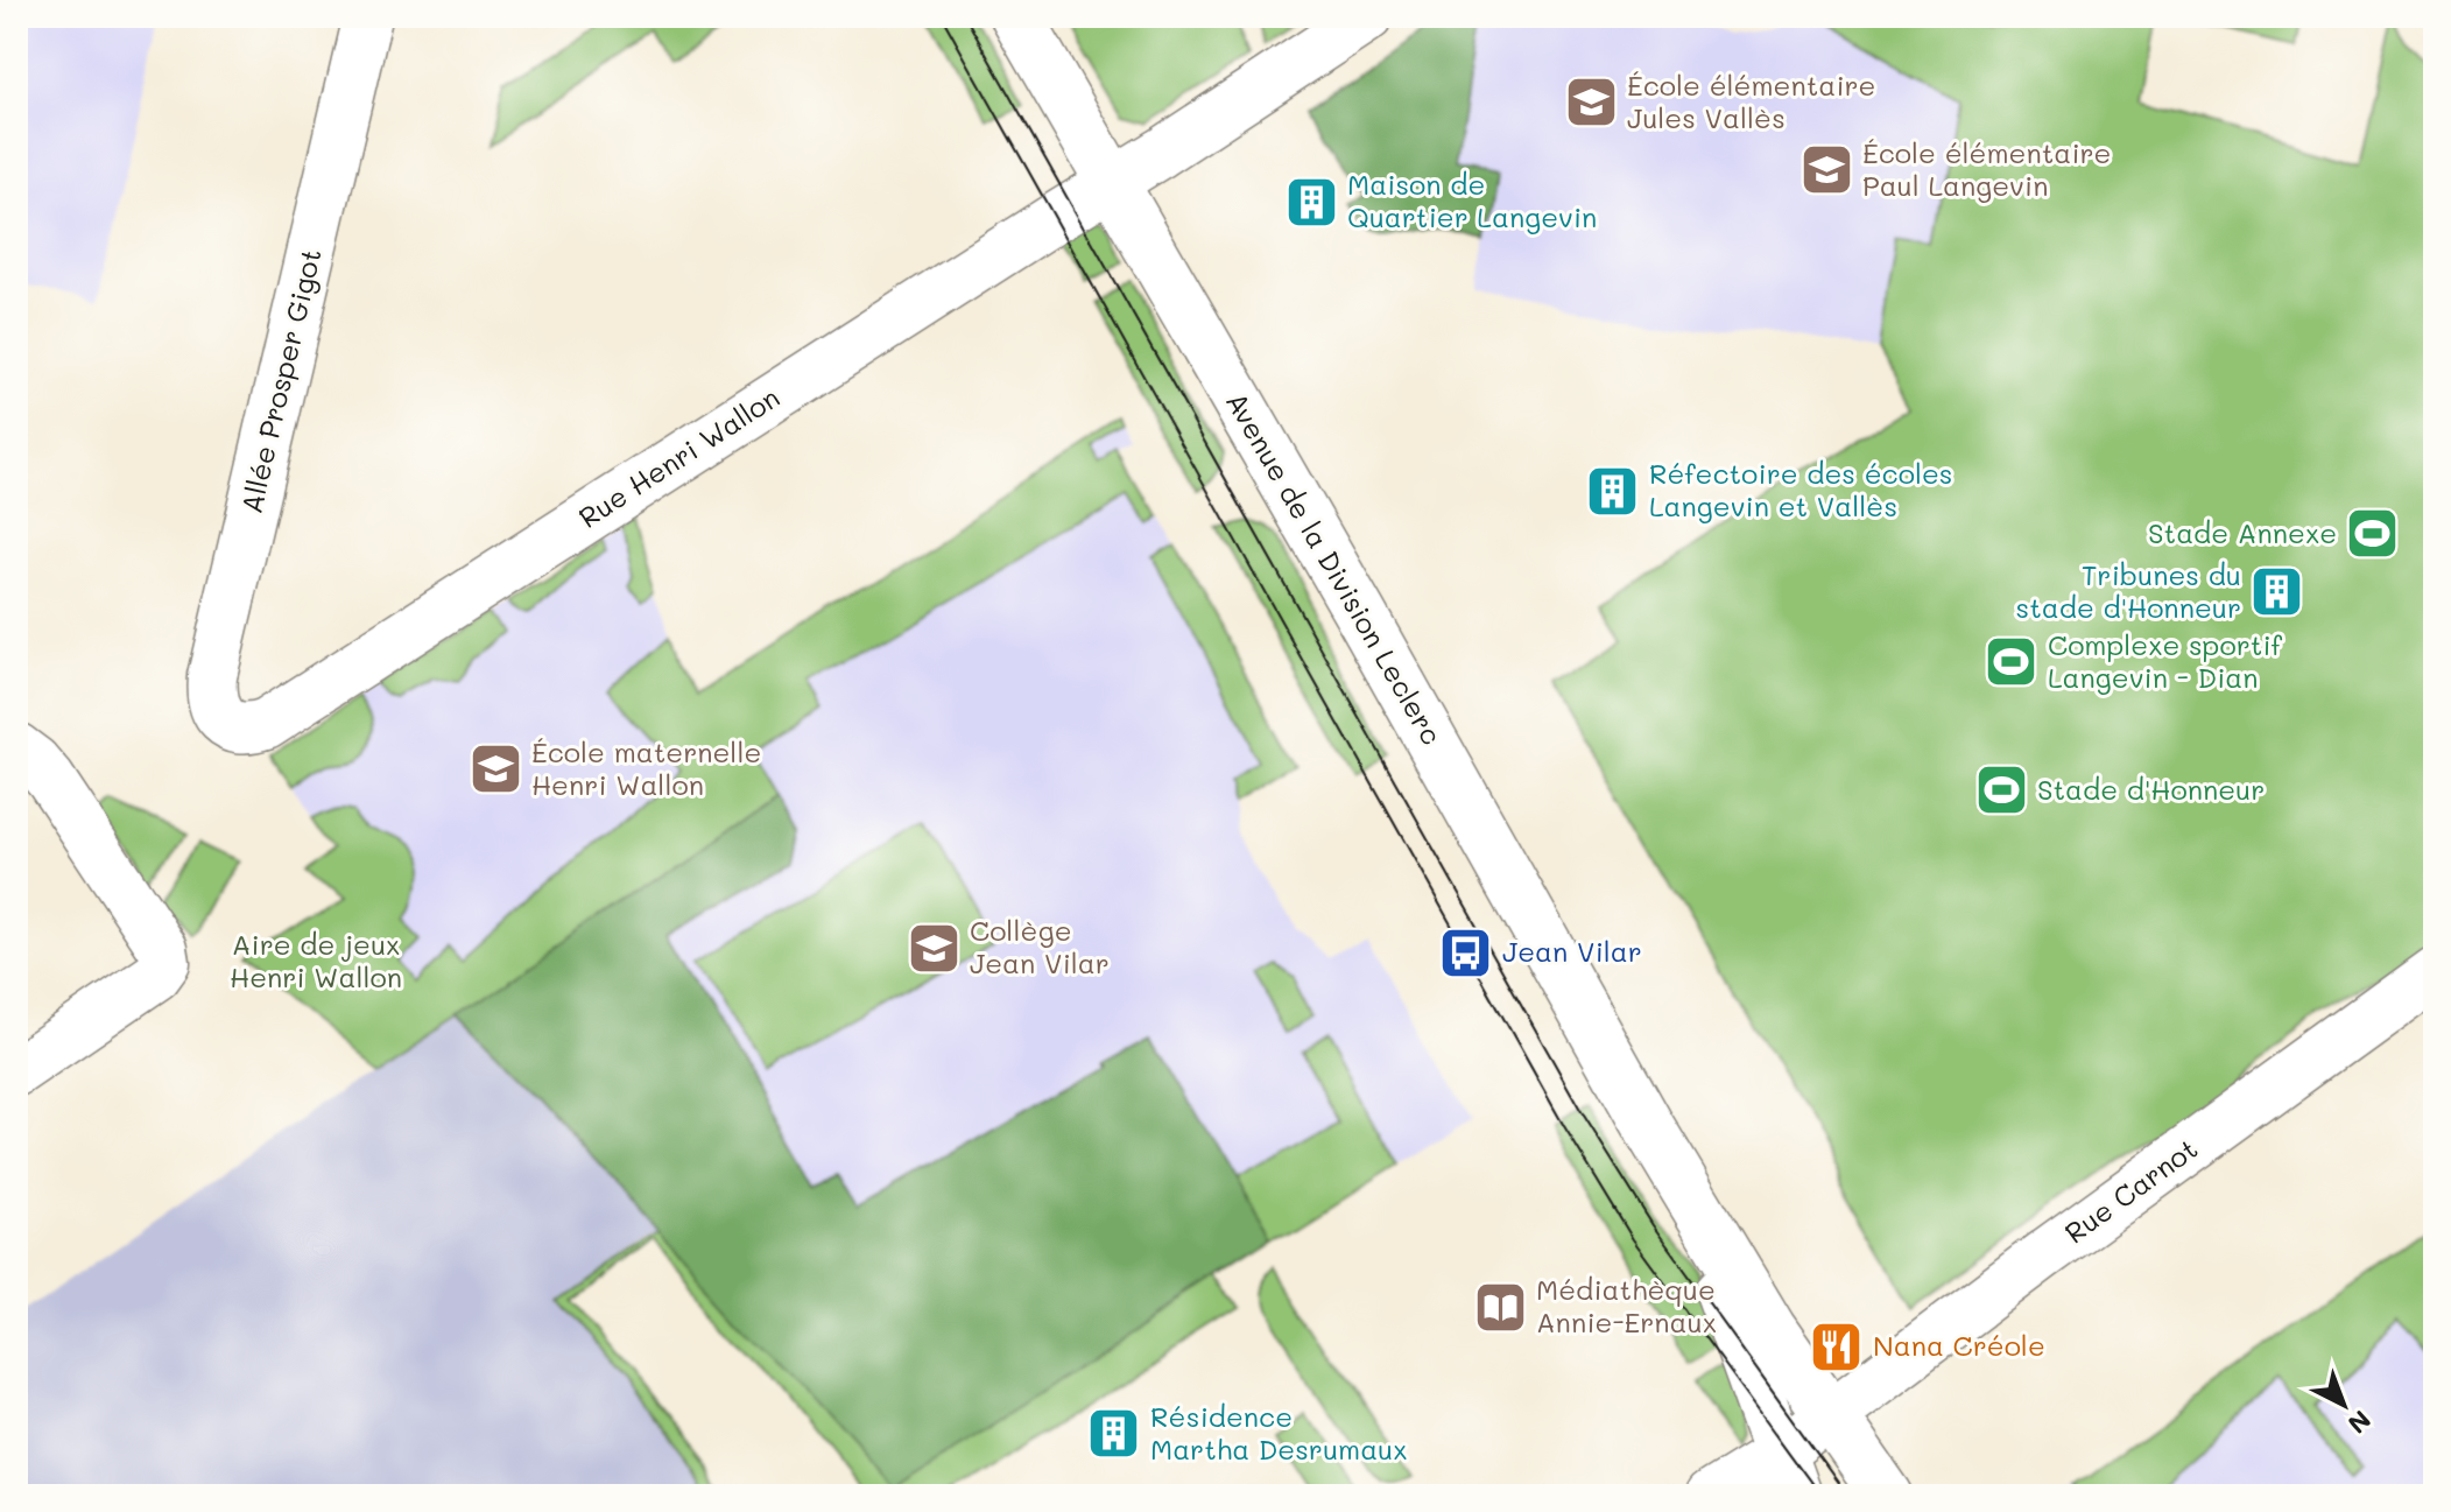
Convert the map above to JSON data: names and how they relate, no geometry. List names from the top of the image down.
{
  "streets": {
    "street": [
      "Allée Prosper Gigot",
      "Rue Henri Wallon",
      "Avenue de la Division Leclerc",
      "Rue Carnot"
    ]
  },
  "crossings": [
    ["Allée Prosper Gigot", "Rue Henri Wallon"],
    ["Rue Henri Wallon", "Avenue de la Division Leclerc"],
    ["Avenue de la Division Leclerc", "Rue Carnot"]
  ],
  "parks": ["Aire de jeux Henri Wallon"],
  "places": {
    "school or university": [
      "École élémentaire Jules Vallès",
      "École élémentaire Paul Langevin",
      "École maternelle Henri Wallon",
      "Collège Jean Vilar"
    ],
    "building": [
      "Maison de Quartier Langevin",
      "Réfectoire des écoles Langevin et Vallès",
      "Tribunes du stade d'Honneur",
      "Résidence Martha Desrumaux"
    ],
    "sports": ["Stade Annexe", "Complexe sportif Langevin - Dian", "Stade d'Honneur"],
    "bus stop": ["Jean Vilar"],
    "library": ["Médiathèque Annie-Ernaux"],
    "restaurant": ["Nana Créole"]
  },
  "north": "bottom right"
}
